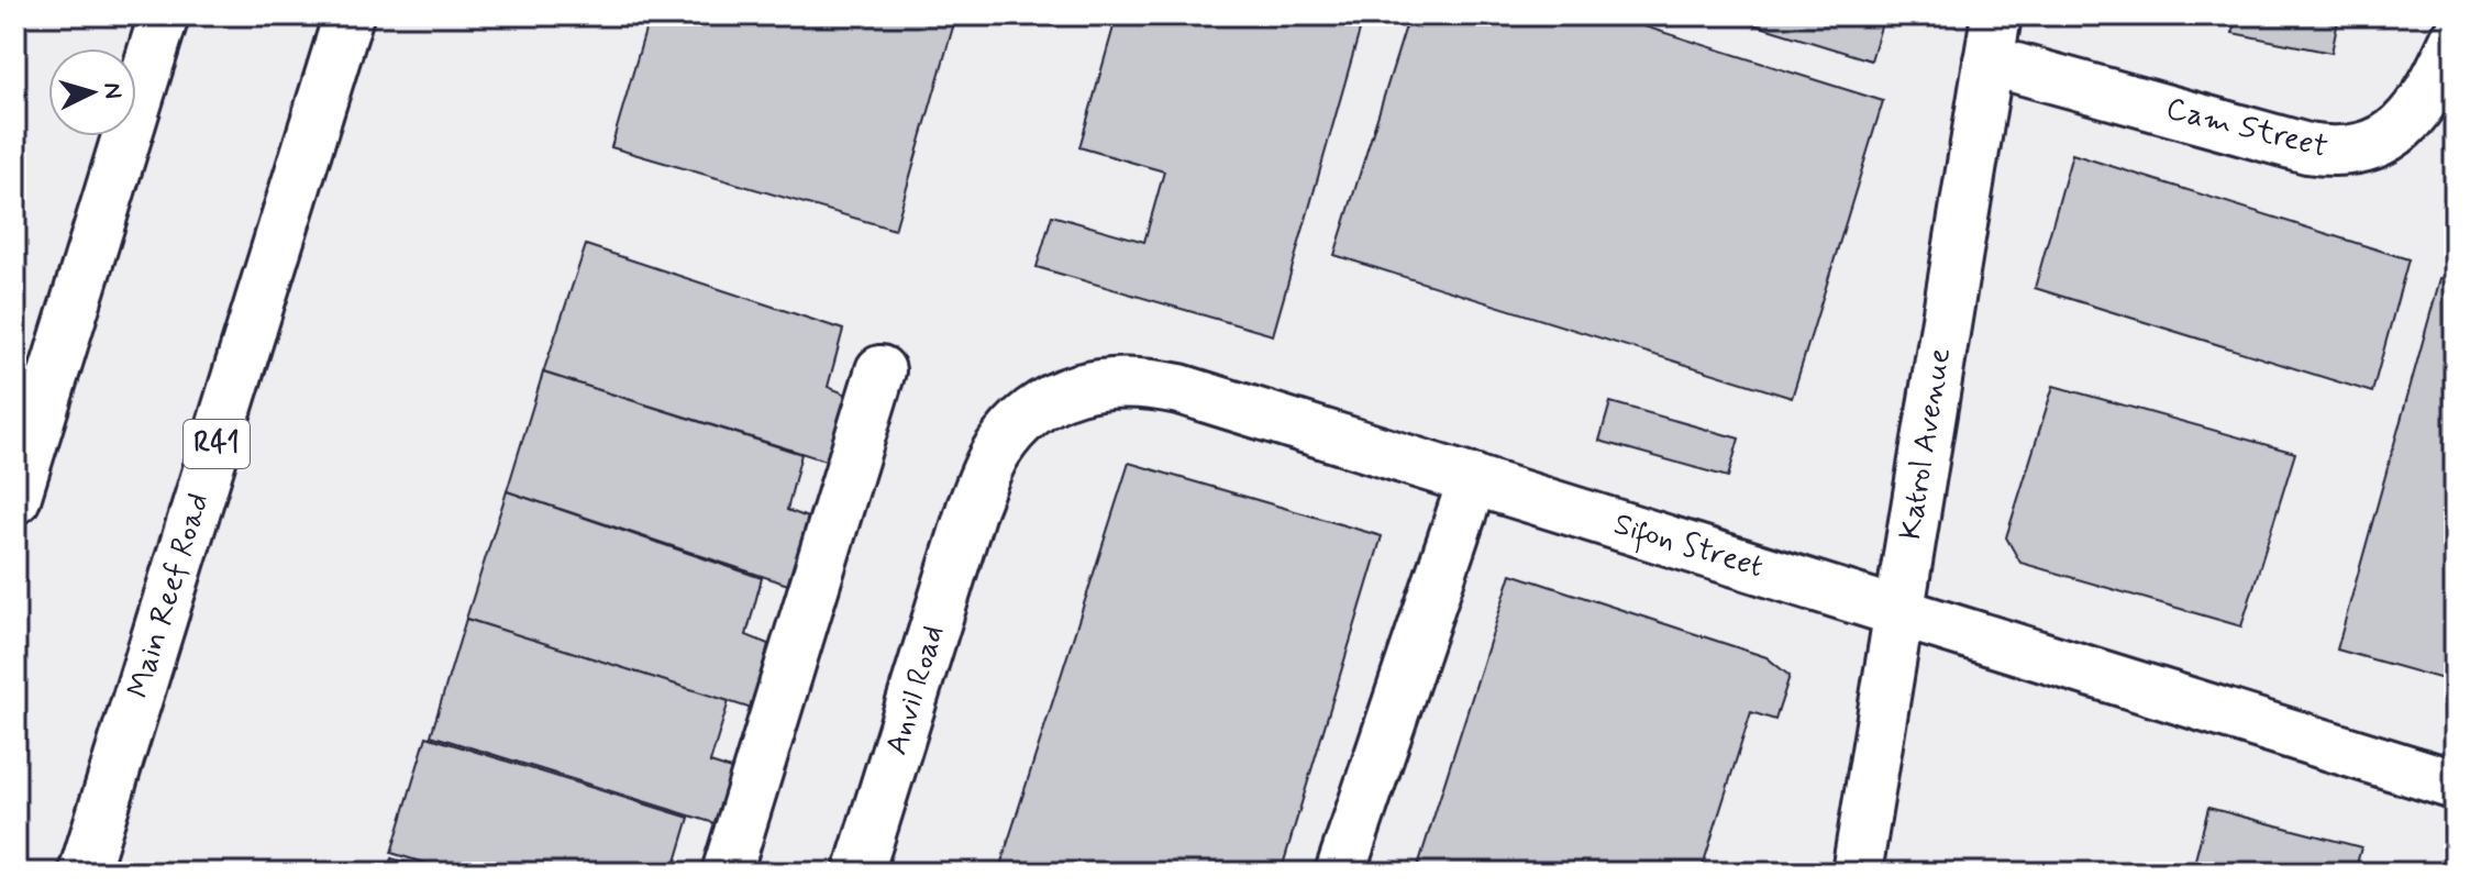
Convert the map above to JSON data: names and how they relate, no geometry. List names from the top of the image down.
{
  "streets": {
    "street": [
      "Cam Street",
      "R41",
      "Katrol Avenue",
      "Sifon Street",
      "Main Reef Road",
      "Anvil Road"
    ]
  },
  "crossings": [
    ["Cam Street", "Katrol Avenue"],
    ["Katrol Avenue", "Sifon Street"],
    ["Sifon Street", "Anvil Road"]
  ],
  "north": "right"
}
